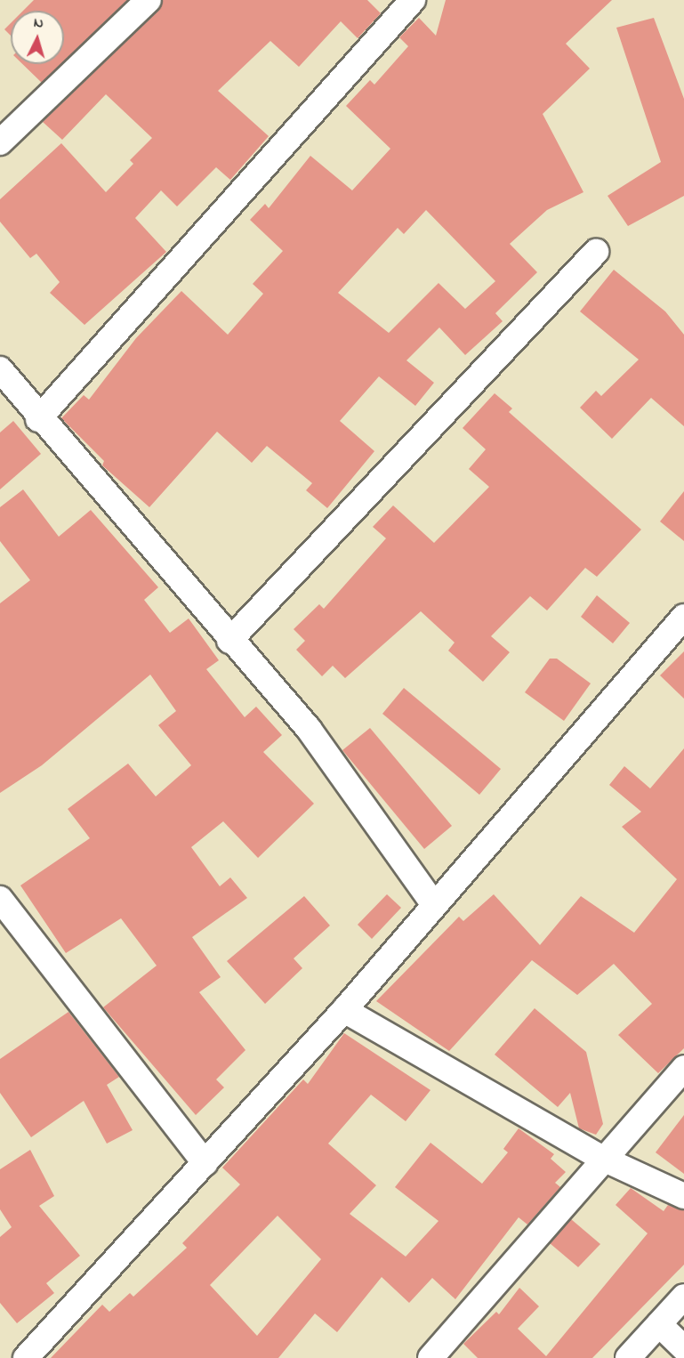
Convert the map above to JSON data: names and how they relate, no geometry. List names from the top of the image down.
{
  "north": "top"
}
